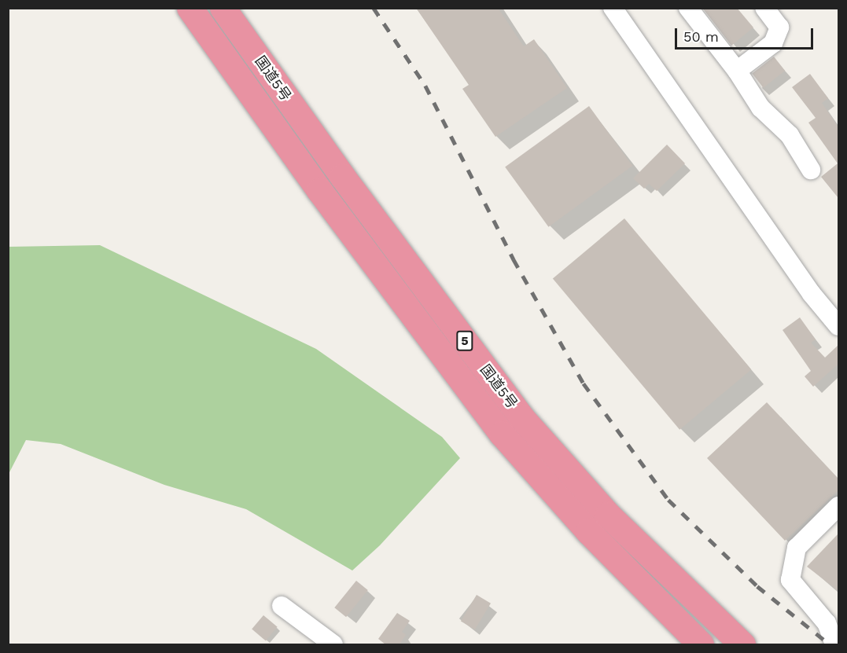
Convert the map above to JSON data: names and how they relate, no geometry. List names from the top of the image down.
{
  "streets": {
    "highway": ["国道5号", "5"]
  },
  "scale_bar": "50 m"
}
